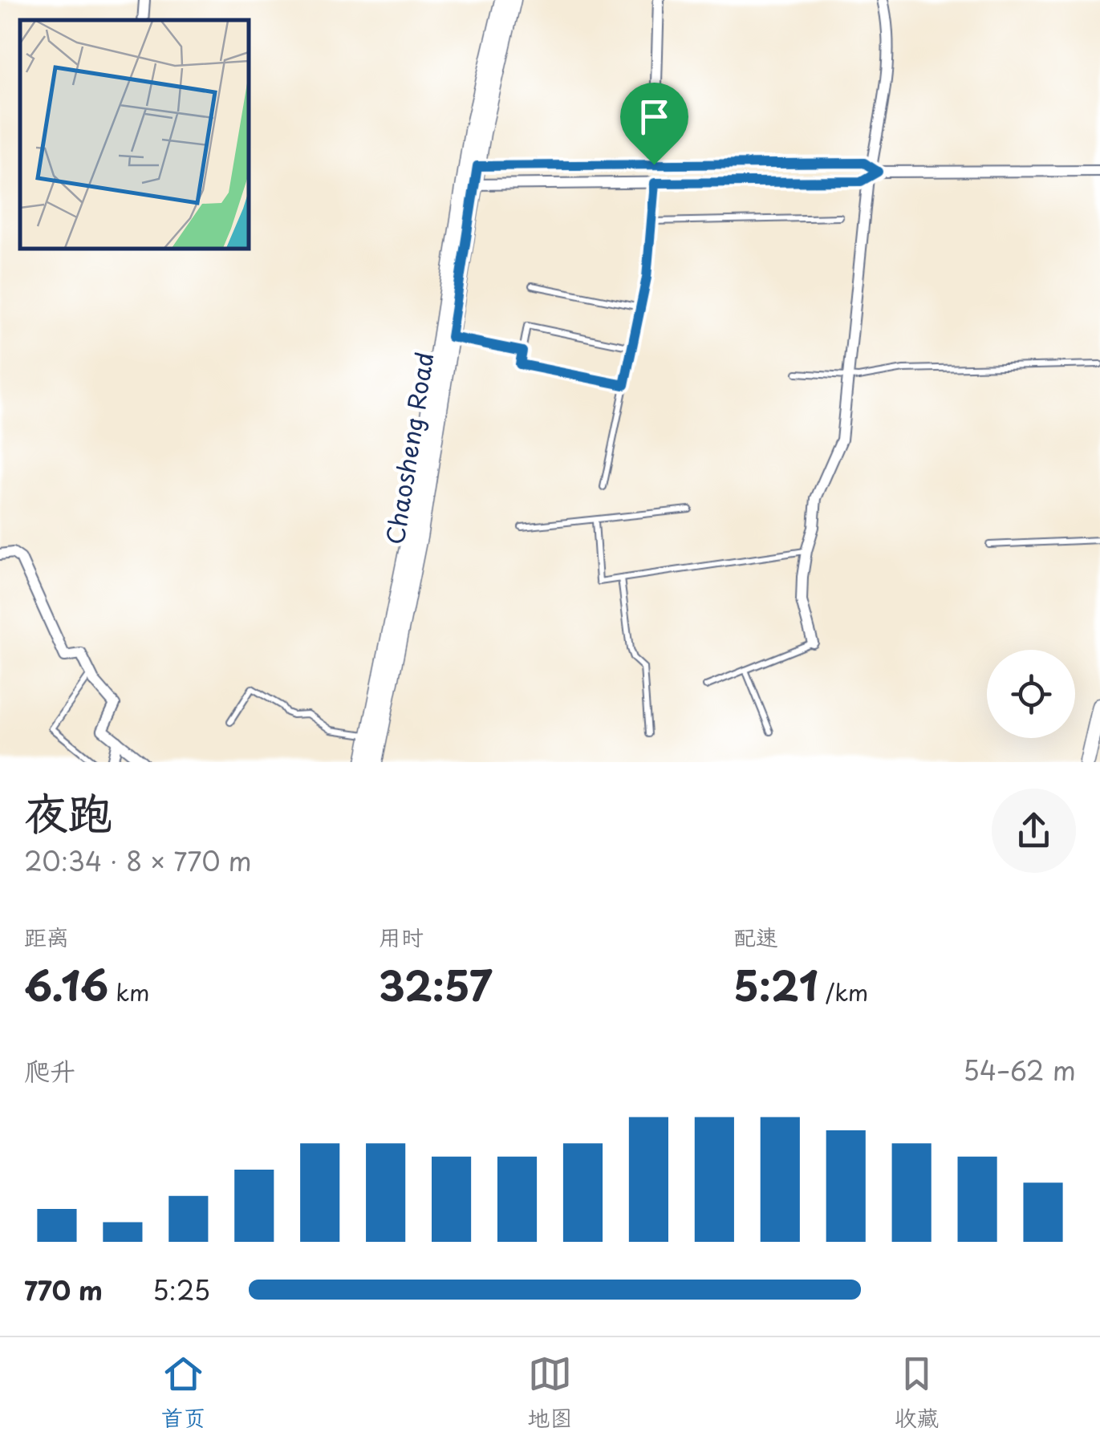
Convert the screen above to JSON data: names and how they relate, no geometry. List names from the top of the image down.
{
  "streets": {
    "main road": ["Chaosheng Road"]
  },
  "page": {
    "heading": ["夜跑", "20:34 · 8 × 770 m"],
    "stats": [
      ["距离", "6.16 km"],
      ["用时", "32:57"],
      ["配速", "5:21 /km"]
    ],
    "chart": ["爬升", "54–62 m"],
    "list": [
      {
        "name": "770 m",
        "note": "5:25"
      }
    ],
    "tabs": ["首页", "地图", "收藏"]
  }
}
